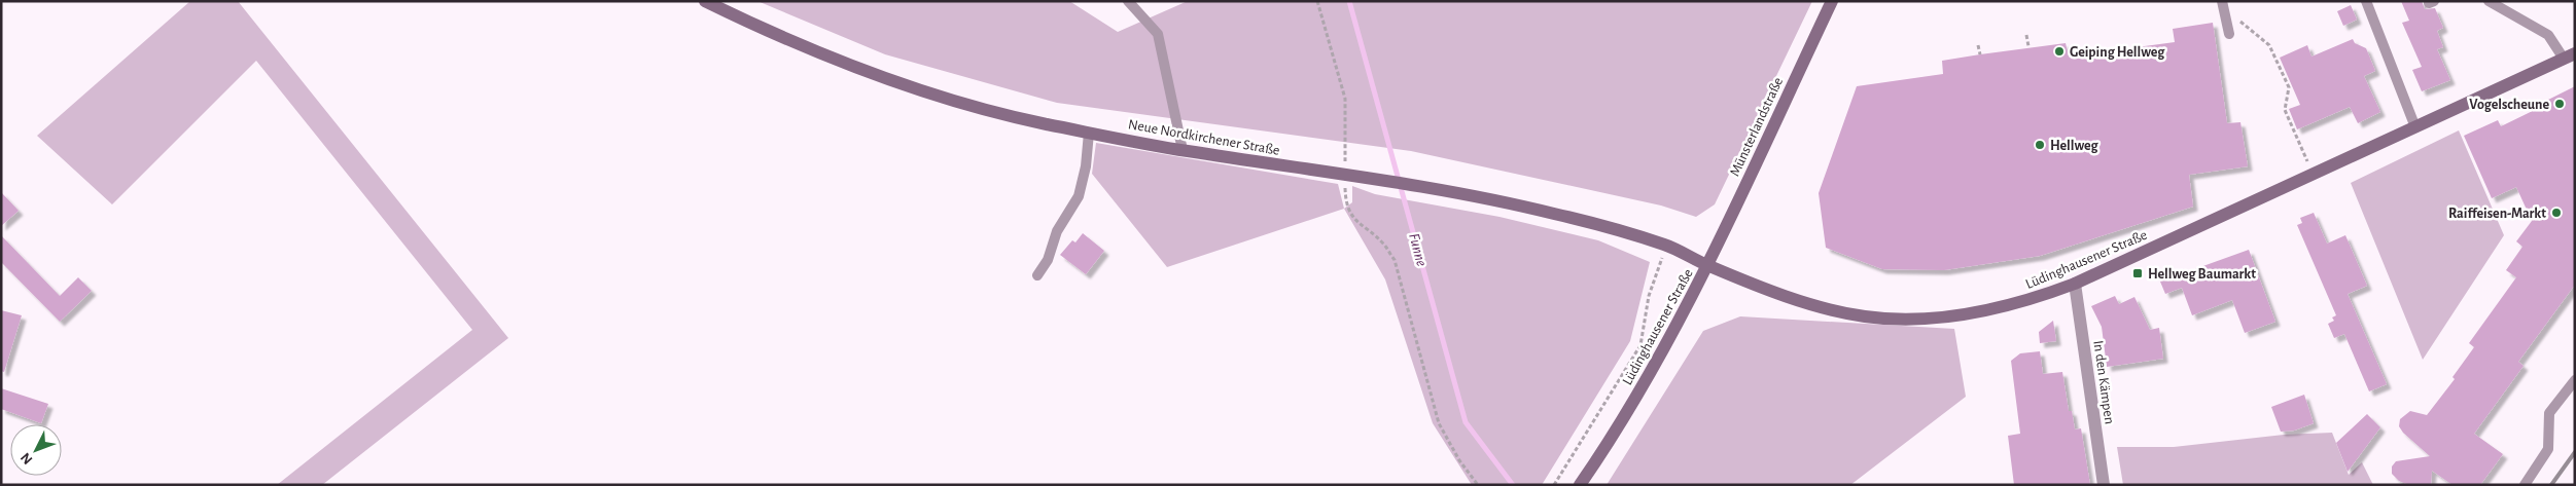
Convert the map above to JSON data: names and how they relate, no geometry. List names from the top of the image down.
{
  "streets": {
    "street": [
      "Münsterlandstraße",
      "Neue Nordkirchener Straße",
      "Lüdinghausener Straße",
      "In den Kämpen"
    ]
  },
  "crossings": [
    ["Münsterlandstraße", "Neue Nordkirchener Straße"],
    ["Münsterlandstraße", "Lüdinghausener Straße"],
    ["Neue Nordkirchener Straße", "Lüdinghausener Straße"],
    ["Lüdinghausener Straße", "In den Kämpen"]
  ],
  "water": ["Funne"],
  "places": {
    "other": [
      "Geiping Hellweg",
      "Vogelscheune",
      "Hellweg",
      "Raiffeisen-Markt"
    ],
    "transit": ["Hellweg Baumarkt"]
  },
  "north": "bottom left"
}
